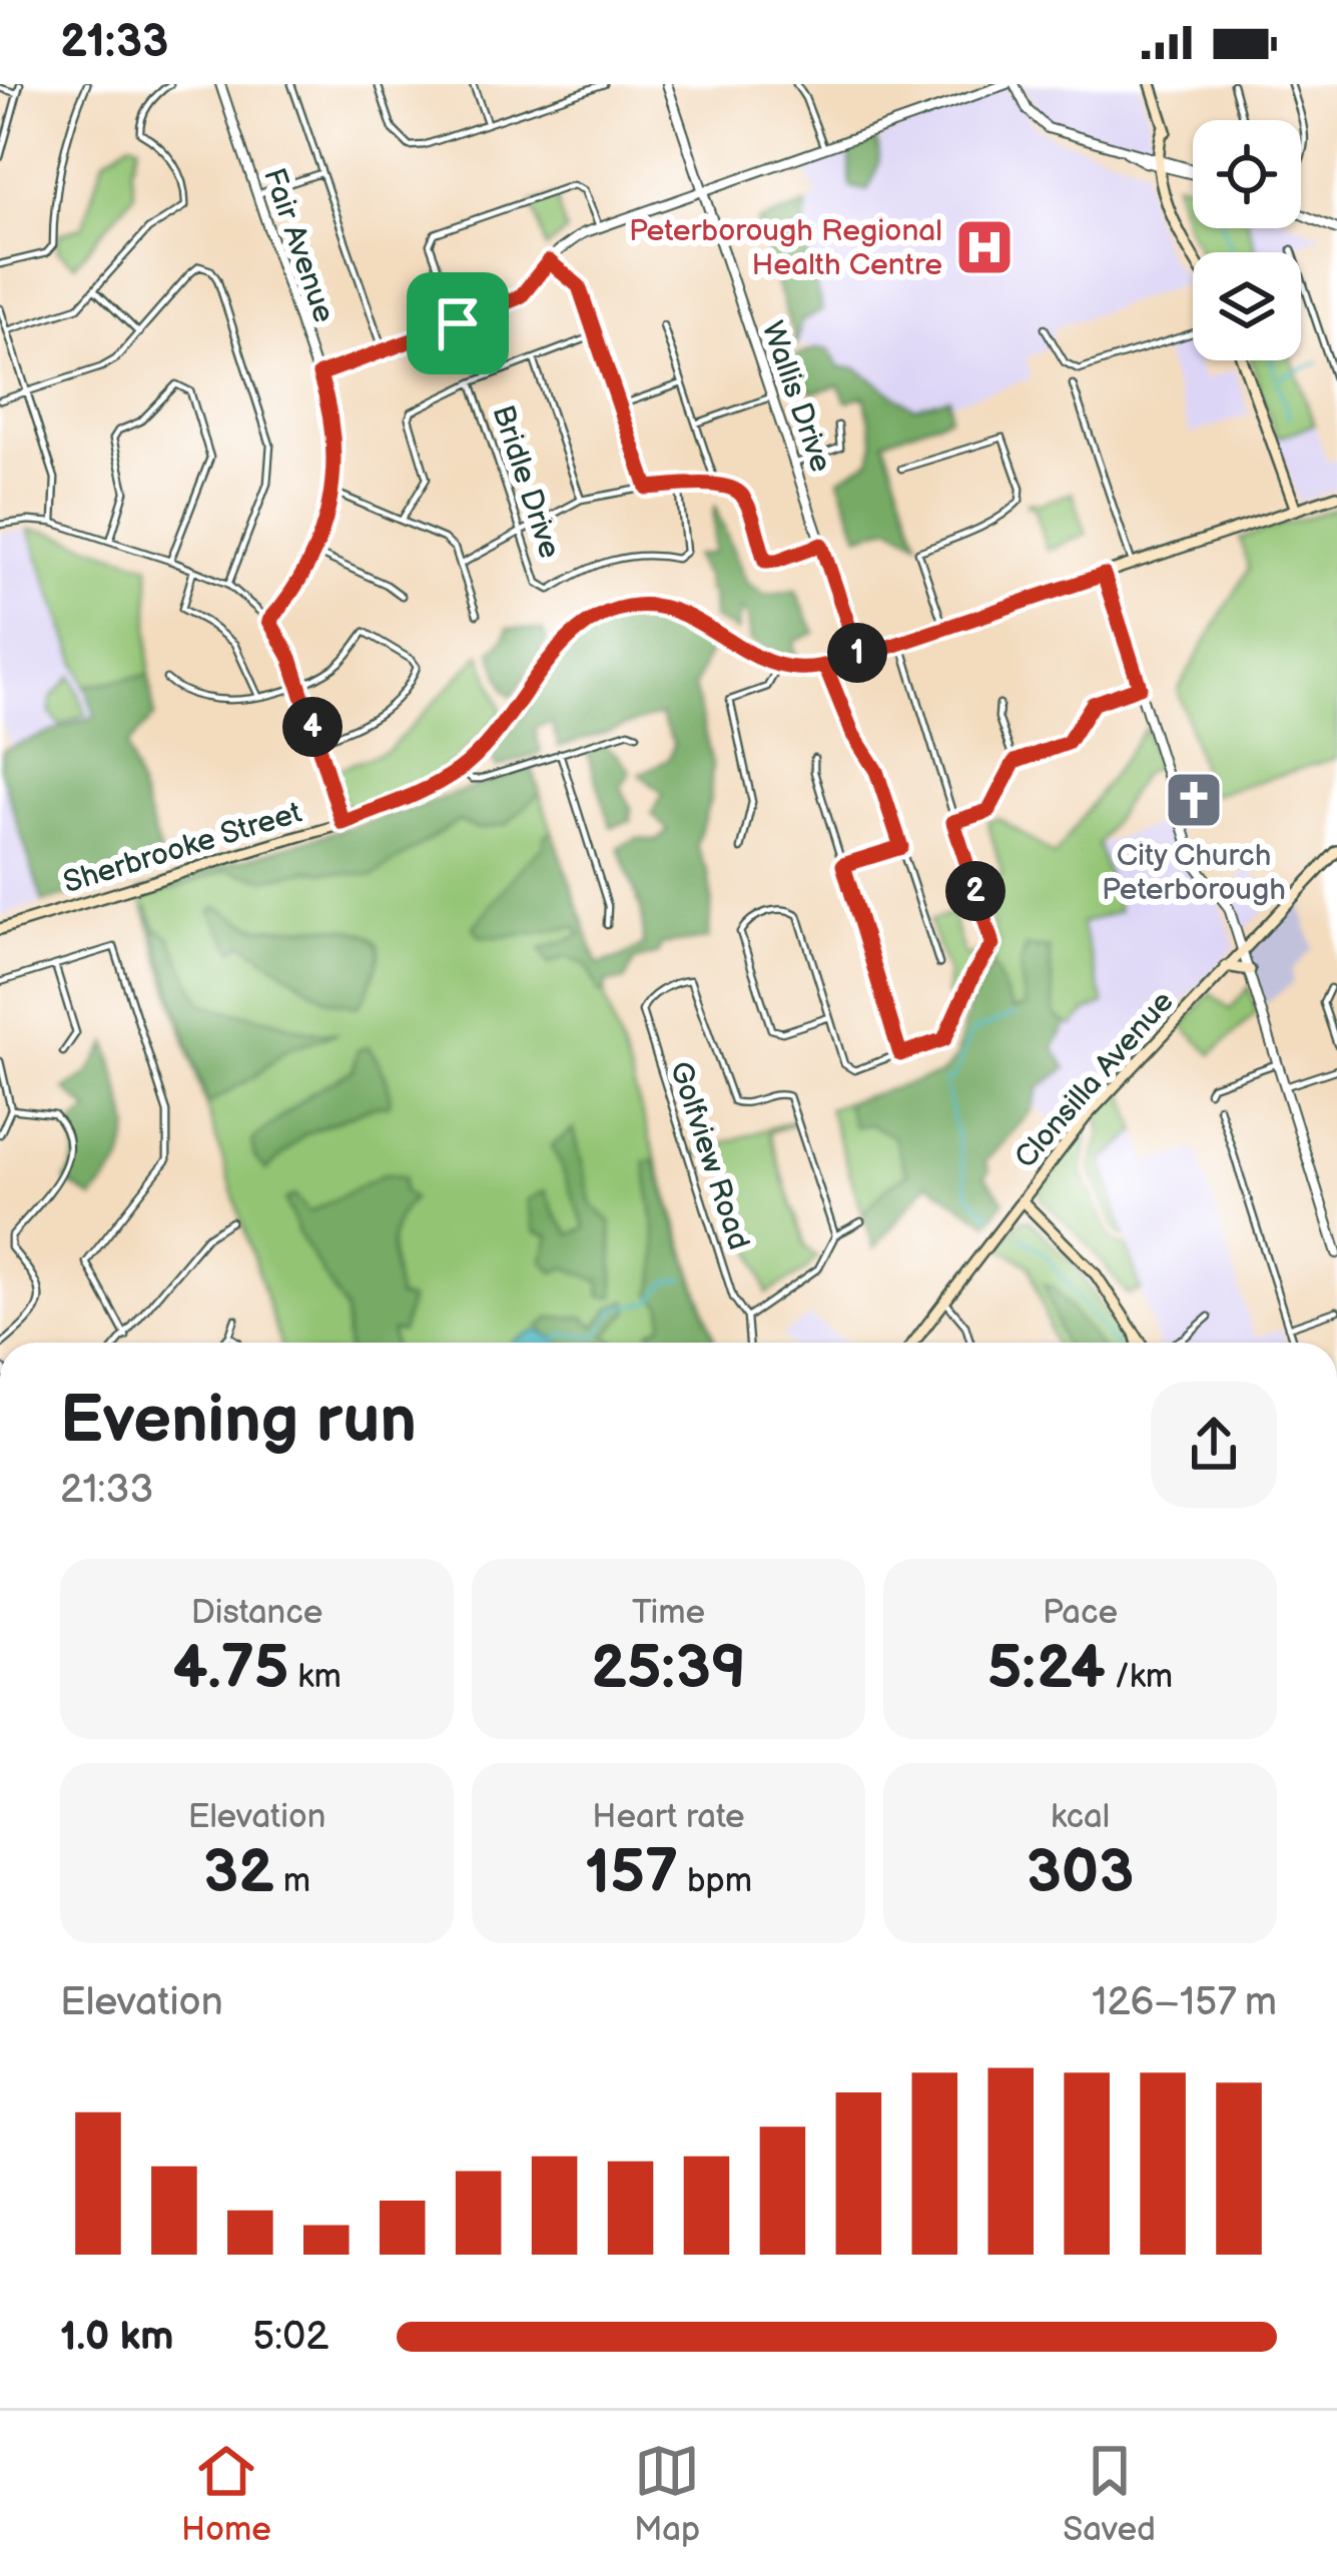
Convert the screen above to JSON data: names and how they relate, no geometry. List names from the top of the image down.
{
  "streets": {
    "main road": ["Sherbrooke Street", "Clonsilla Avenue"],
    "street": [
      "Fair Avenue",
      "Wallis Drive",
      "Bridle Drive",
      "Golfview Road"
    ]
  },
  "crossings": [
    ["Wallis Drive", "Sherbrooke Street"]
  ],
  "places": {
    "hospital": ["Peterborough Regional Health Centre"],
    "church": ["City Church Peterborough"]
  },
  "page": {
    "status": "21:33",
    "pins": ["1", "4", "2"],
    "heading": ["Evening run", "21:33"],
    "stats": [
      ["Distance", "4.75 km"],
      ["Time", "25:39"],
      ["Pace", "5:24 /km"],
      ["Elevation", "32 m"],
      ["Heart rate", "157 bpm"],
      ["kcal", "303"]
    ],
    "chart": ["Elevation", "126–157 m"],
    "list": [
      {
        "name": "1.0 km",
        "note": "5:02"
      }
    ],
    "tabs": ["Home", "Map", "Saved"]
  }
}
